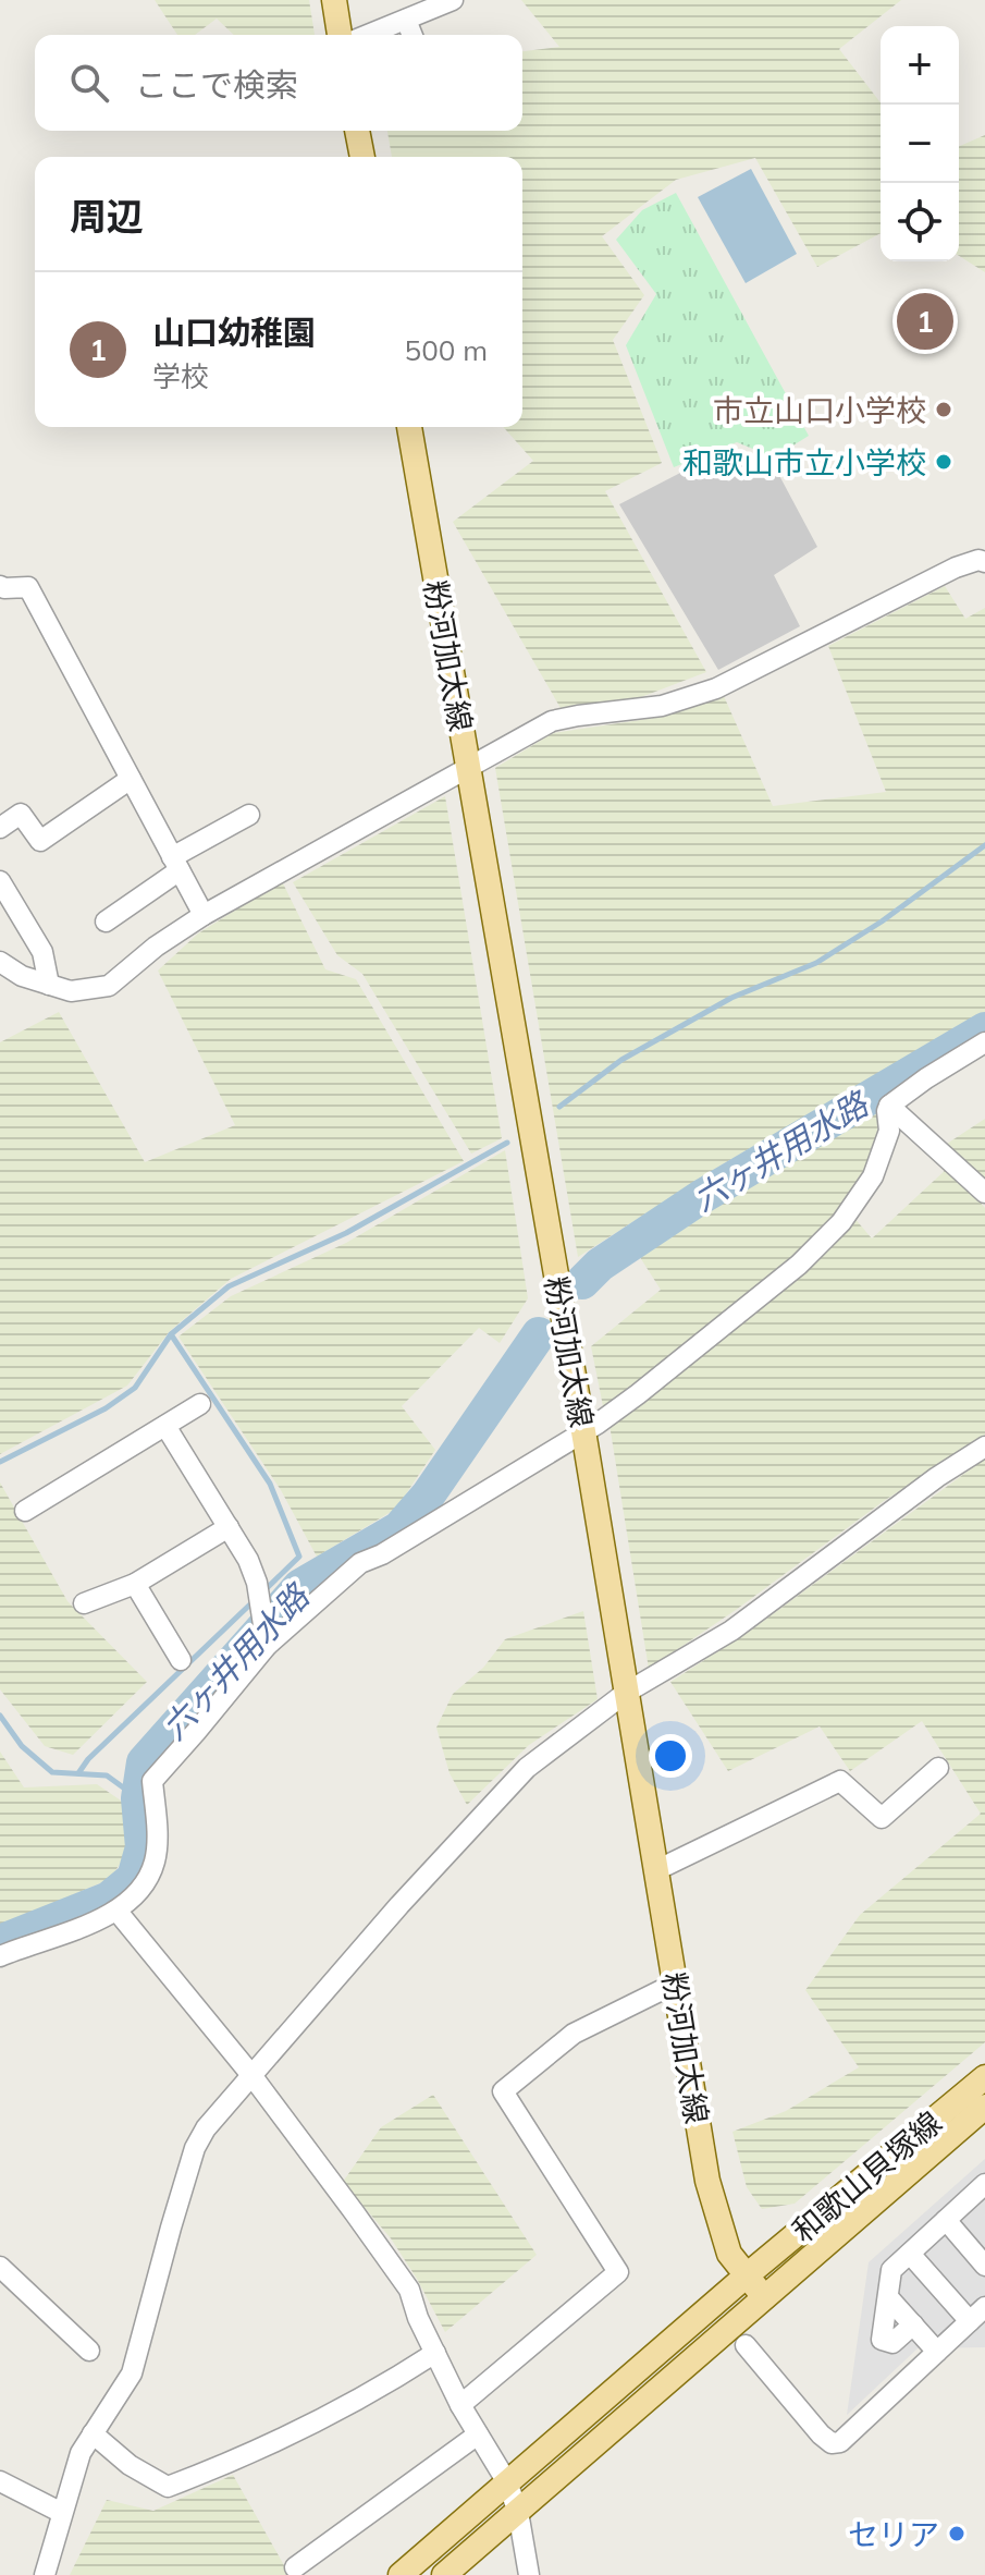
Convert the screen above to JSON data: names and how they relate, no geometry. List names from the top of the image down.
{
  "streets": {
    "main road": ["粉河加太線", "和歌山貝塚線"]
  },
  "crossings": [
    ["粉河加太線", "和歌山貝塚線"]
  ],
  "water": ["六ヶ井用水路"],
  "places": ["市立山口小学校", "和歌山市立小学校", "セリア"],
  "page": {
    "map_buttons": ["+", "−"],
    "search": "ここで検索",
    "heading": "周辺",
    "list": [
      {
        "mark": "1",
        "name": "山口幼稚園",
        "note": "学校",
        "value": "500 m"
      }
    ],
    "pins": "1"
  }
}
